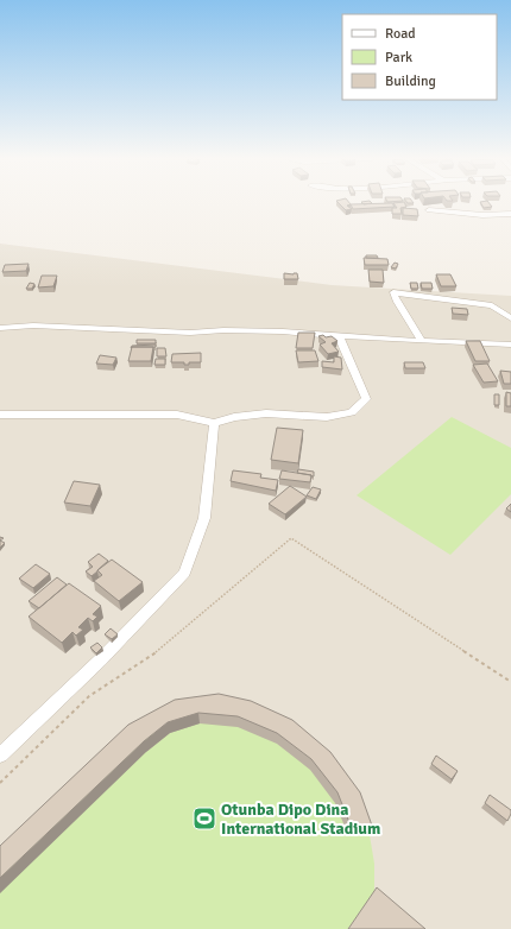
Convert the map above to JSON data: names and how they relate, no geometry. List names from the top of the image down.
{
  "places": {
    "sports": ["Otunba Dipo Dina International Stadium"]
  },
  "legend": ["Road", "Park", "Building"]
}
